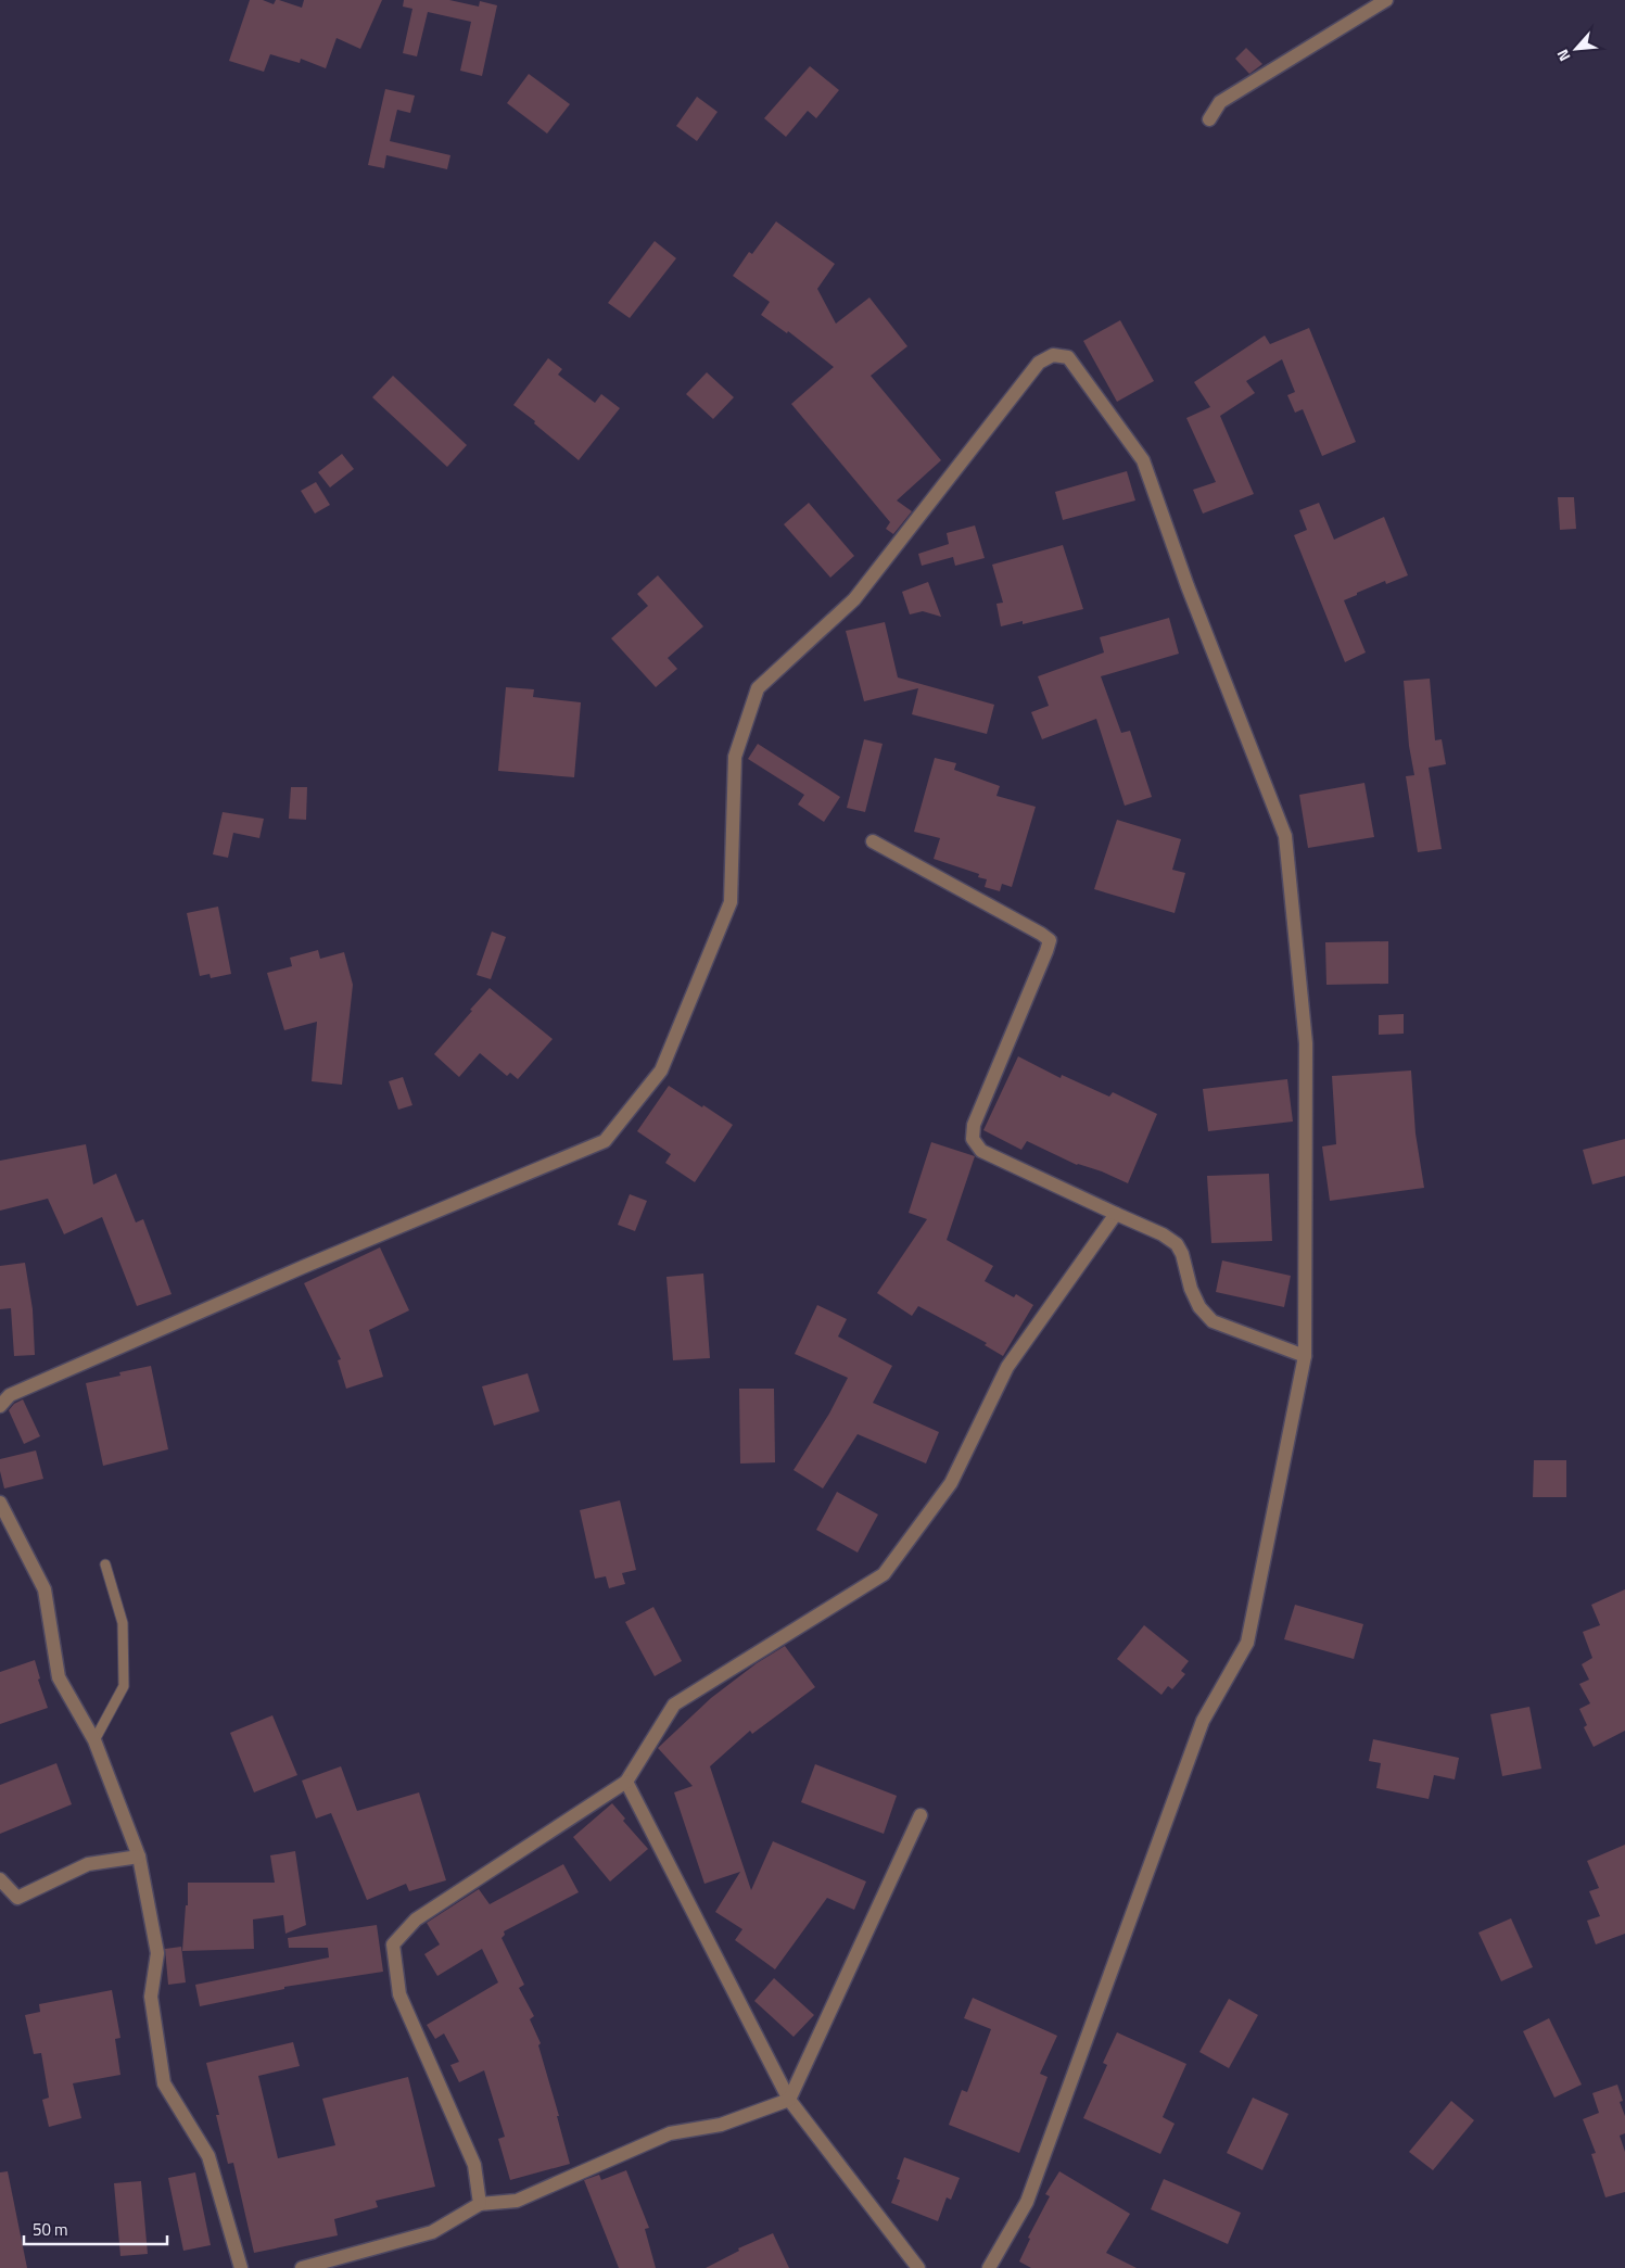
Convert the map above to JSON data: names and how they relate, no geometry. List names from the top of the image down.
{
  "scale_bar": "50 m",
  "north": "bottom left"
}
